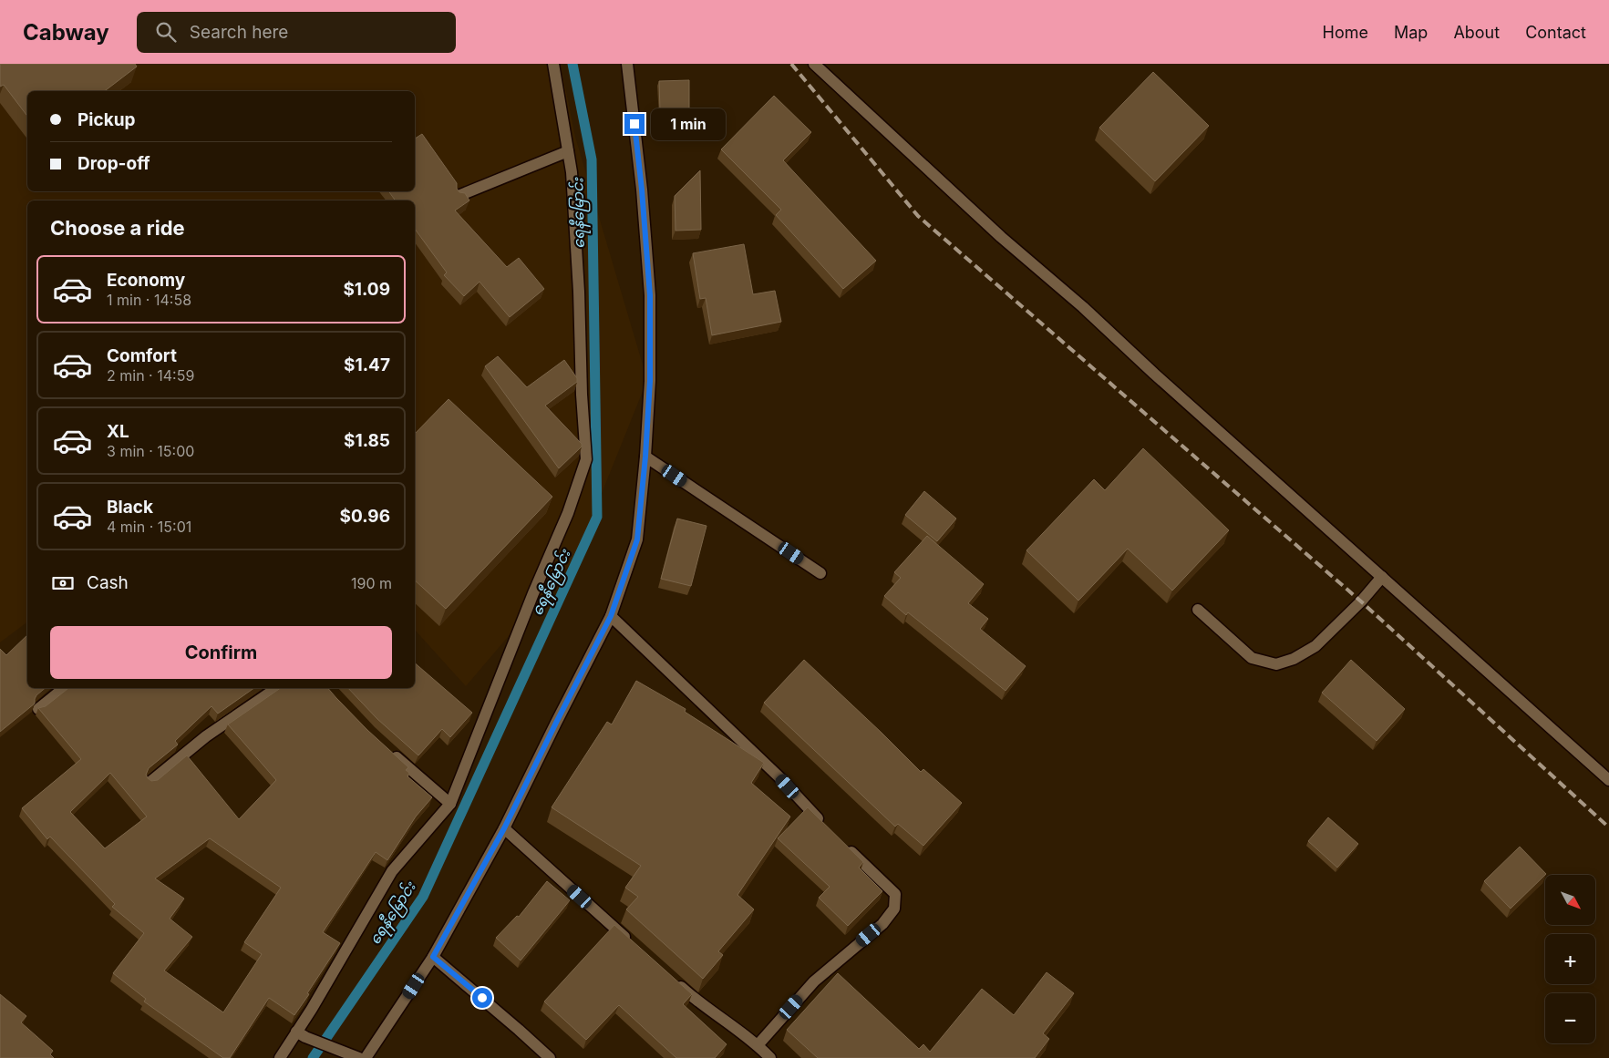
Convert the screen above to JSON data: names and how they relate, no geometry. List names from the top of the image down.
{
  "water": ["ရေနီမြောင်း"],
  "north": "bottom right",
  "page": {
    "header": "Cabway",
    "search": "Search here",
    "nav": [
      "Home",
      "Map",
      "About",
      "Contact"
    ],
    "banner": ["Pickup", "Drop-off"],
    "bubble": "1 min",
    "heading": "Choose a ride",
    "list": [
      {
        "name": "Economy",
        "note": "1 min · 14:58",
        "value": "$1.09"
      },
      {
        "name": "Comfort",
        "note": "2 min · 14:59",
        "value": "$1.47"
      },
      {
        "name": "XL",
        "note": "3 min · 15:00",
        "value": "$1.85"
      },
      {
        "name": "Black",
        "note": "4 min · 15:01",
        "value": "$0.96"
      }
    ],
    "pay": ["Cash", "190 m"],
    "buttons": "Confirm",
    "map_buttons": ["+", "−"]
  }
}
